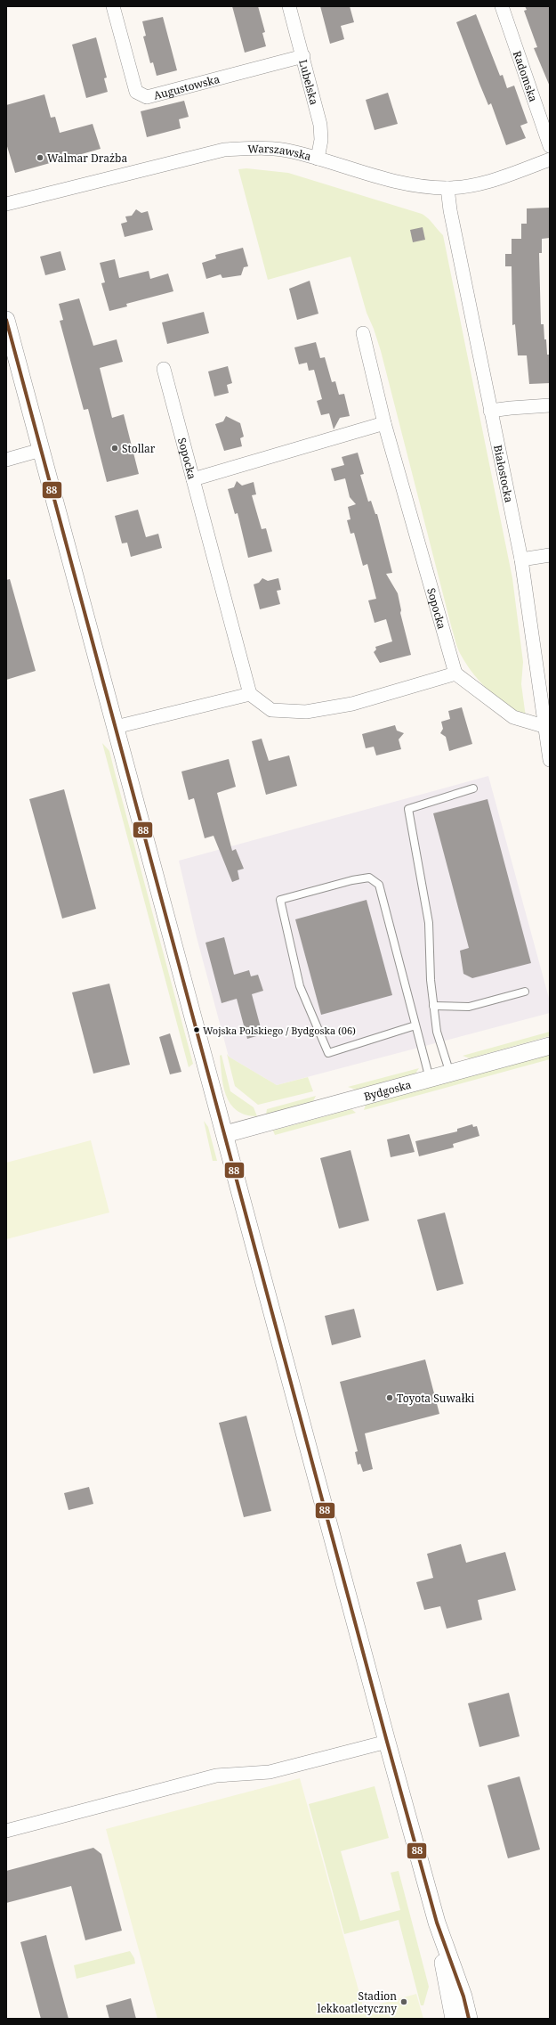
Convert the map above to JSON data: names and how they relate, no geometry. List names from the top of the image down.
{
  "streets": {
    "street": [
      "Radomska",
      "Lubelska",
      "Augustowska",
      "Warszawska",
      "Sopocka",
      "Białostocka",
      "Bydgoska"
    ]
  },
  "crossings": [
    ["Lubelska", "Augustowska"],
    ["Lubelska", "Warszawska"],
    ["Warszawska", "Białostocka"]
  ],
  "places": [
    "Walmar Drażba",
    "Stollar",
    "Wojska Polskiego / Bydgoska (06)",
    "Toyota Suwałki",
    "Stadion lekkoatletyczny"
  ],
  "lines": ["transit line 88"]
}
